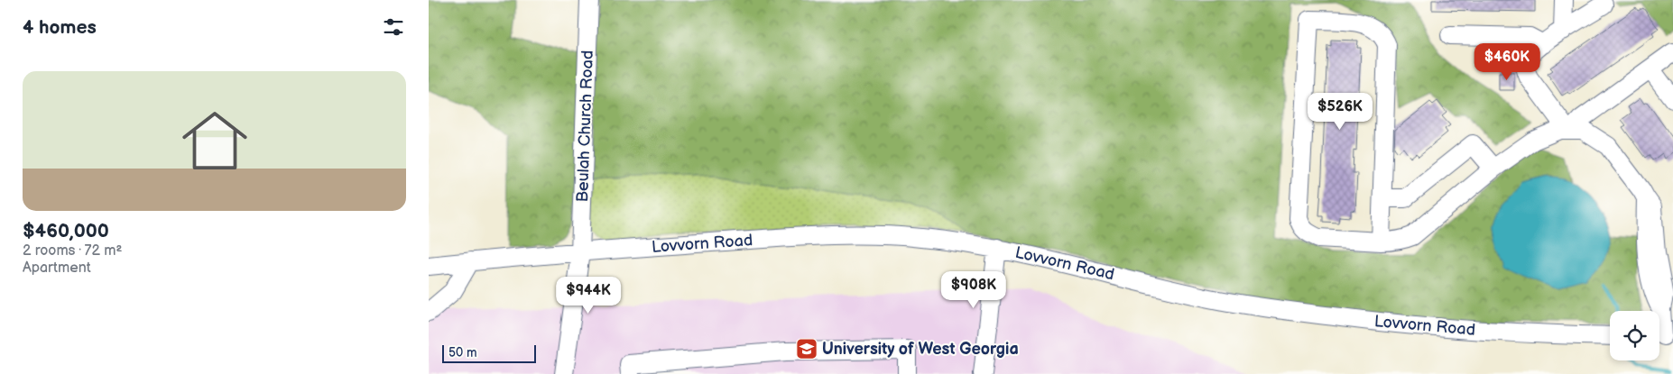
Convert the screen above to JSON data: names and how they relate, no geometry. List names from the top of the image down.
{
  "streets": {
    "street": ["Beulah Church Road", "Lovvorn Road"]
  },
  "crossings": [
    ["Beulah Church Road", "Lovvorn Road"]
  ],
  "places": {
    "school or university": ["University of West Georgia"]
  },
  "scale_bar": "50 m",
  "page": {
    "heading": "4 homes",
    "price": [
      "$460K",
      "$526K",
      "$908K",
      "$944K"
    ],
    "list": [
      {
        "name": "$460,000",
        "note": "2 rooms · 72 m² · Apartment"
      }
    ],
    "scale": "50 m"
  }
}
